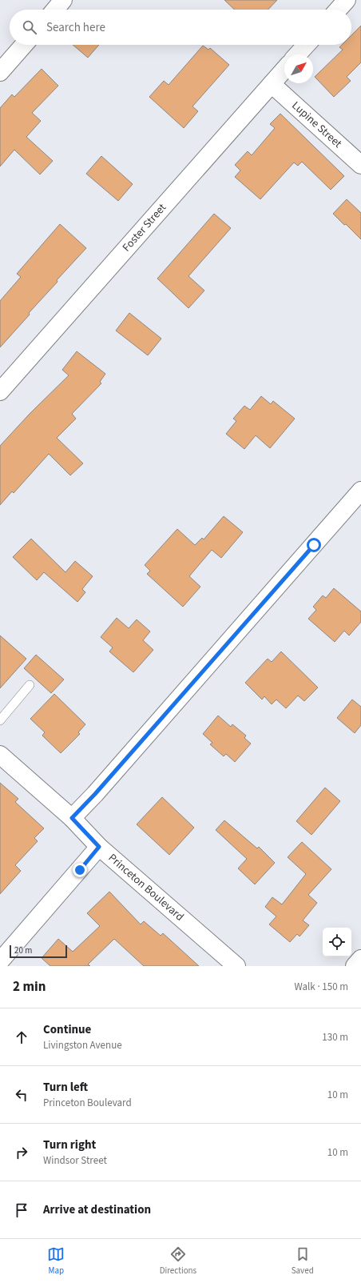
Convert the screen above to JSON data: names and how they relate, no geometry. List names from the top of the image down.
{
  "streets": {
    "street": ["Lupine Street", "Foster Street", "Princeton Boulevard"]
  },
  "crossings": [
    ["Lupine Street", "Foster Street"]
  ],
  "scale_bar": "20 m",
  "north": "top right",
  "page": {
    "search": "Search here",
    "scale": "20 m",
    "heading": ["2 min", "Walk · 150 m"],
    "list": [
      ["Continue", "Livingston Avenue", "130 m"],
      ["Turn left", "Princeton Boulevard", "10 m"],
      ["Turn right", "Windsor Street", "10 m"],
      "Arrive at destination"
    ],
    "nav": ["Map", "Directions", "Saved"]
  }
}
